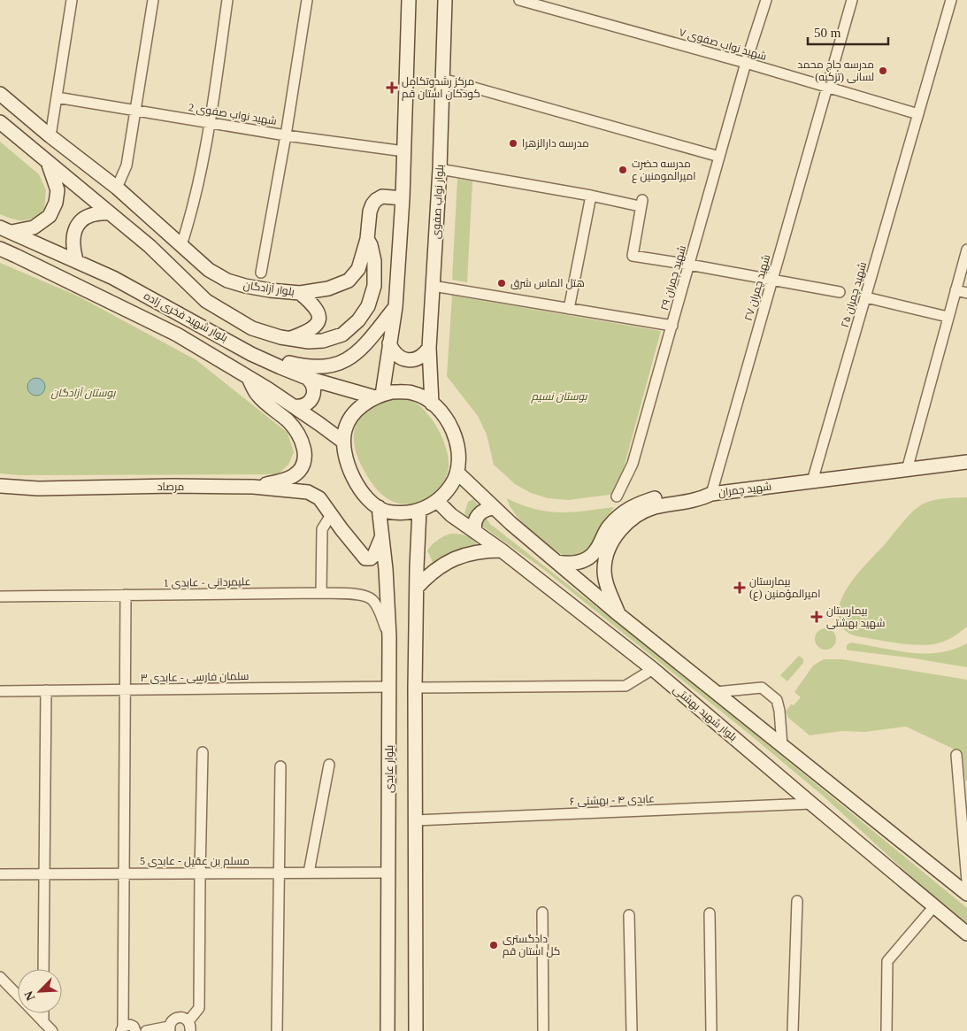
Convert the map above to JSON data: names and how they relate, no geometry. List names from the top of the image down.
{
  "streets": {
    "main road": [
      "بلوار نواب صفوی",
      "بلوار آزادگان",
      "بلوار شهید فخری زاده",
      "مرصاد",
      "شهید چمران",
      "بلوار شهید بهشتی",
      "بلوار عابدی"
    ],
    "street": [
      "شهید نواب صفوی ۷",
      "شهید نواب صفوی 2",
      "شهید چمران ۲۹",
      "شهید چمران ۲۷",
      "شهید چمران ۲۵",
      "علیمردانی - عابدی 1",
      "سلمان فارسی - عابدی ۳",
      "عابدی ۴ - بهشتی ۶",
      "مسلم بن عقیل - عابدی 5"
    ]
  },
  "crossings": [
    ["شهید نواب صفوی ۷", "شهید چمران ۲۹"],
    ["شهید نواب صفوی ۷", "شهید چمران ۲۷"],
    ["شهید نواب صفوی ۷", "شهید چمران ۲۵"],
    ["بلوار نواب صفوی", "بلوار شهید فخری زاده"],
    ["بلوار نواب صفوی", "بلوار شهید بهشتی"],
    ["بلوار نواب صفوی", "بلوار عابدی"],
    ["شهید چمران ۲۷", "شهید چمران"],
    ["شهید چمران ۲۵", "شهید چمران"],
    ["بلوار شهید فخری زاده", "بلوار شهید بهشتی"],
    ["بلوار شهید فخری زاده", "بلوار عابدی"],
    ["مرصاد", "بلوار عابدی"],
    ["شهید چمران", "بلوار شهید بهشتی"],
    ["علیمردانی - عابدی 1", "بلوار عابدی"],
    ["سلمان فارسی - عابدی ۳", "بلوار عابدی"],
    ["بلوار شهید بهشتی", "بلوار عابدی"],
    ["بلوار شهید بهشتی", "عابدی ۴ - بهشتی ۶"],
    ["بلوار عابدی", "مسلم بن عقیل - عابدی 5"]
  ],
  "parks": ["بوستان آزادگان", "بوستان نسیم"],
  "places": {
    "other": [
      "مدرسه حاج محمد لسانی (تزکیه)",
      "مدرسه دارالزهرا",
      "مدرسه حضرت امیرالمومنین ع",
      "هتل الماس شرق",
      "دادگستری کل استان قم"
    ],
    "health": ["مرکز رشدوتکامل کودکان استان قم", "بیمارستان امیرالمؤمنین (ع)", "بیمارستان شهید بهشتی"]
  },
  "scale_bar": "50 m",
  "north": "bottom left"
}
